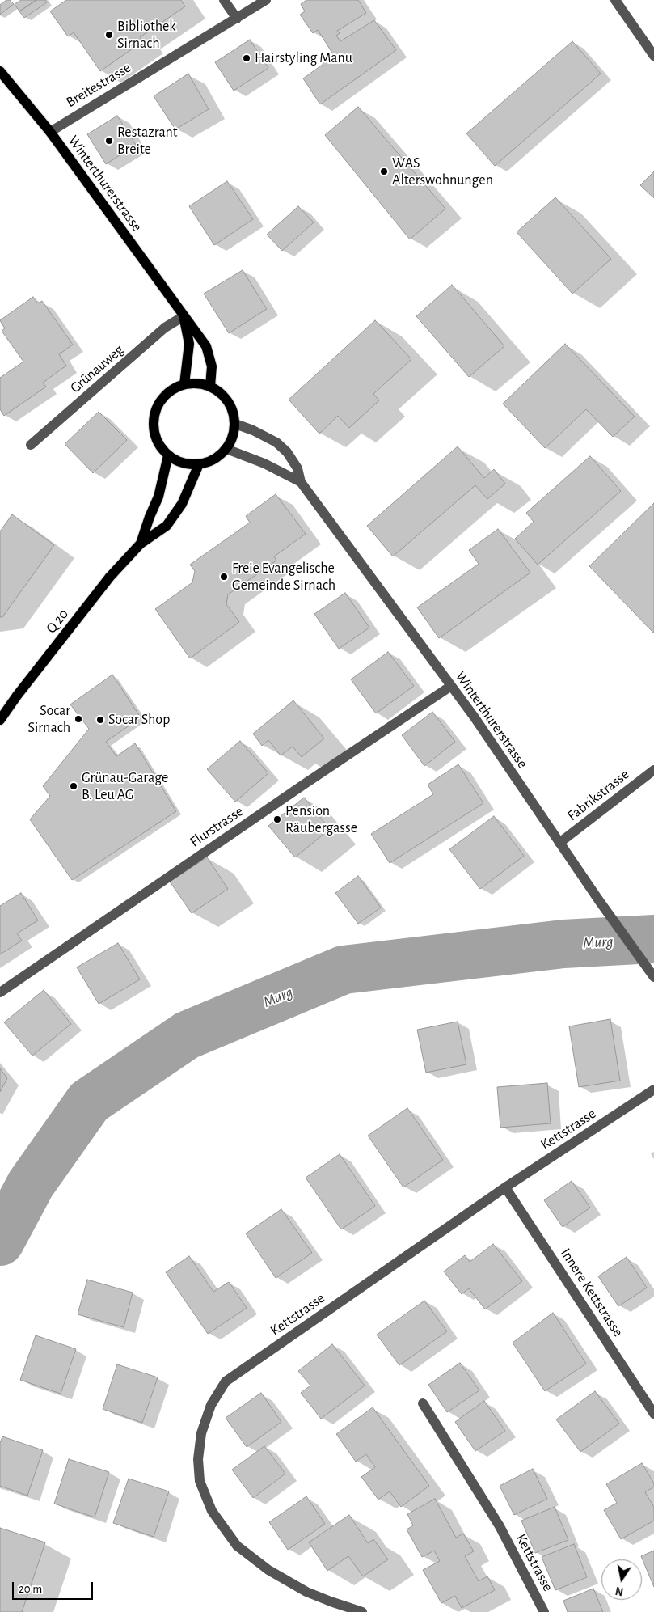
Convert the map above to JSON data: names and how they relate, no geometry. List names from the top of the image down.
{
  "streets": {
    "main road": ["Winterthurerstrasse", "Q 20"],
    "street": [
      "Breitestrasse",
      "Grünauweg",
      "Fabrikstrasse",
      "Flurstrasse",
      "Kettstrasse",
      "Innere Kettstrasse"
    ]
  },
  "crossings": [
    ["Breitestrasse", "Winterthurerstrasse"],
    ["Winterthurerstrasse", "Grünauweg"],
    ["Winterthurerstrasse", "Q 20"],
    ["Winterthurerstrasse", "Fabrikstrasse"],
    ["Winterthurerstrasse", "Flurstrasse"],
    ["Kettstrasse", "Innere Kettstrasse"]
  ],
  "water": ["Murg"],
  "places": [
    "Bibliothek Sirnach",
    "Hairstyling Manu",
    "Restazrant Breite",
    "WAS Alterswohnungen",
    "Freie Evangelische Gemeinde Sirnach",
    "Socar Sirnach",
    "Socar Shop",
    "Grünau-Garage B. Leu AG",
    "Pension Räubergasse"
  ],
  "scale_bar": "20 m",
  "north": "bottom"
}
